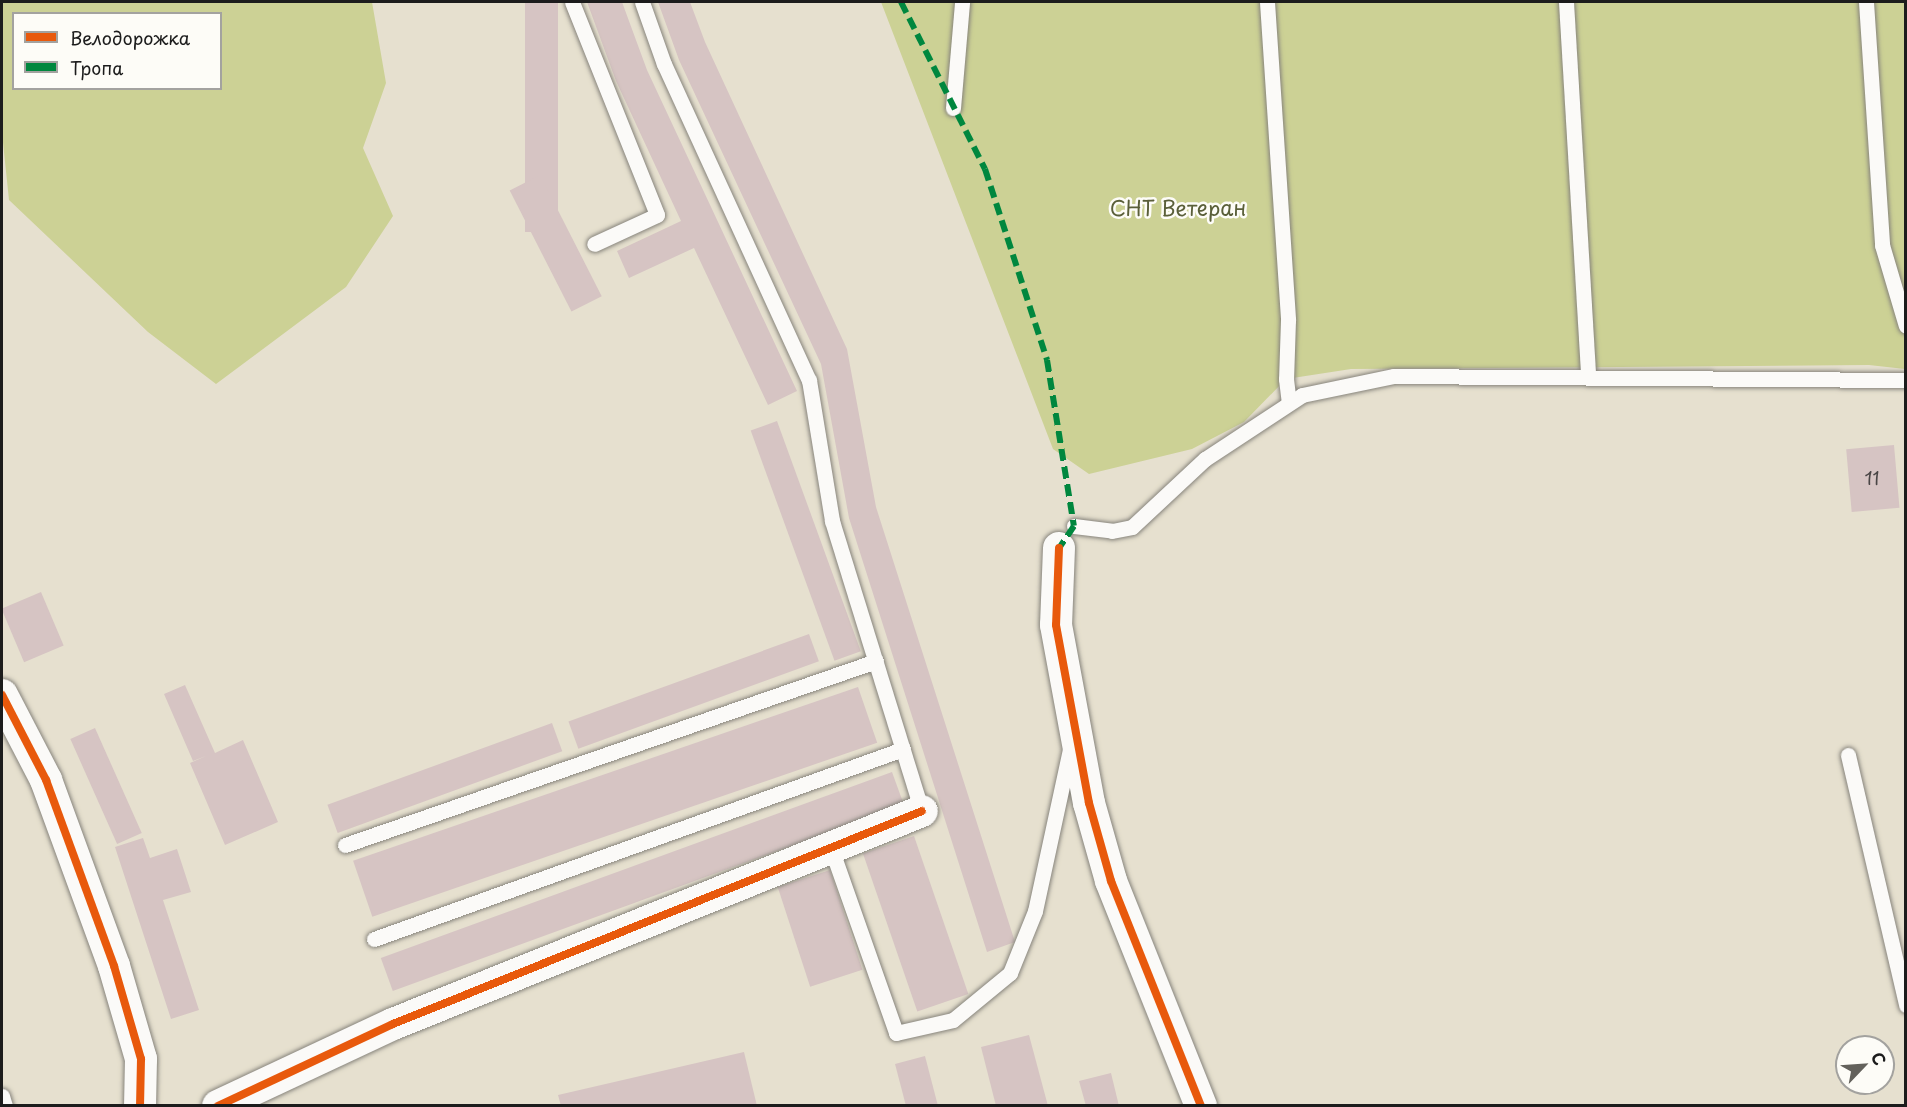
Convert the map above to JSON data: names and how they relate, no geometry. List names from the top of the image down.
{
  "parks": ["СНТ Ветеран"],
  "house_numbers": ["11"],
  "legend": ["Велодорожка", "Тропа"],
  "north": "top right"
}
